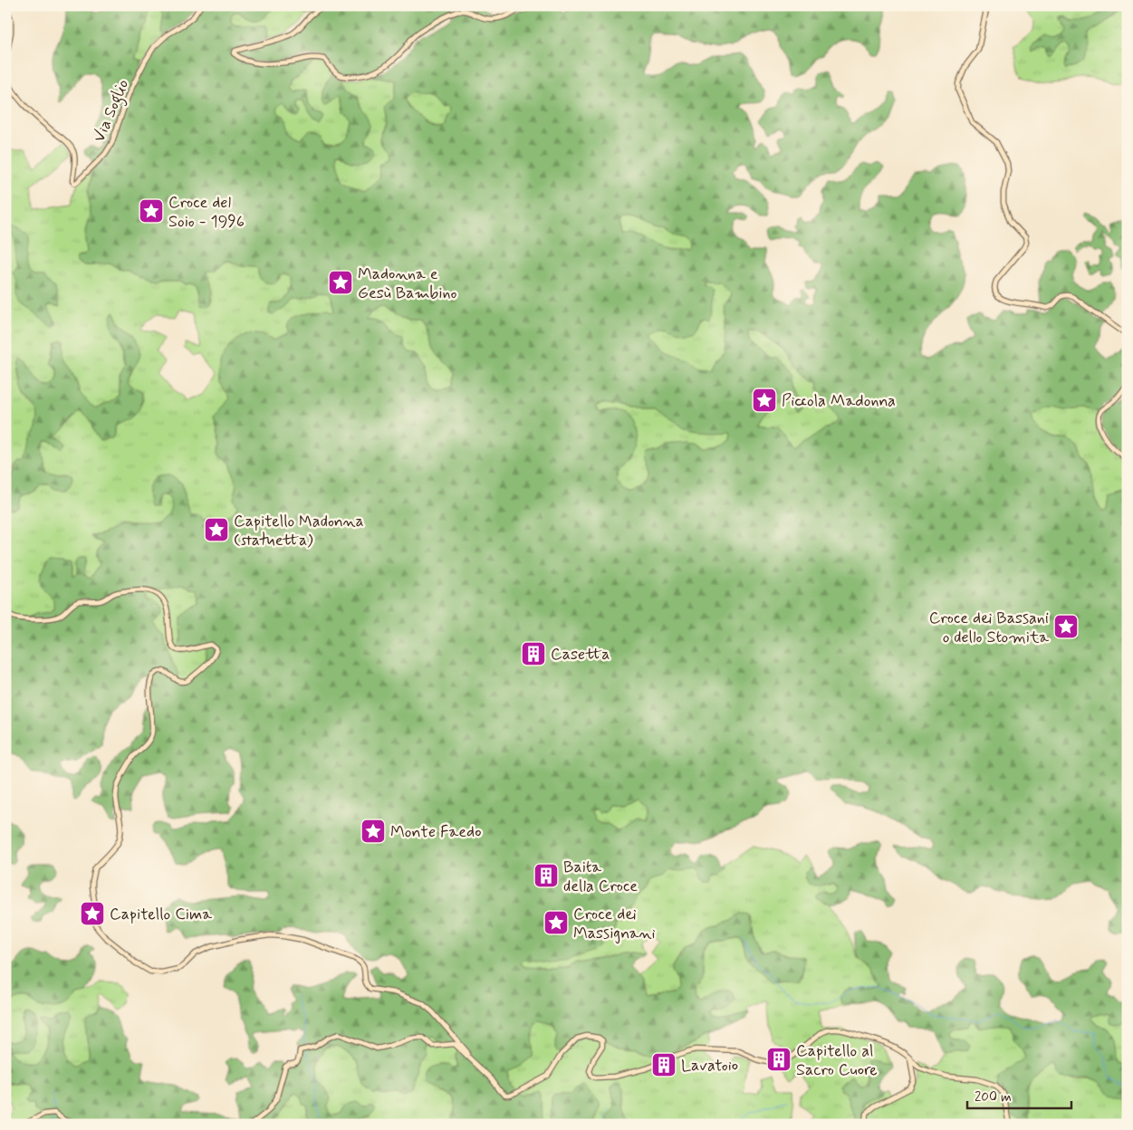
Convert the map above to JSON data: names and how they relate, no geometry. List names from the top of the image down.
{
  "streets": {
    "street": ["Via Soglio"]
  },
  "places": {
    "place": [
      "Croce del Soio - 1996",
      "Madonna e Gesù Bambino",
      "Piccola Madonna",
      "Capitello Madonna (statuetta)",
      "Croce dei Bassani o dello Stomita",
      "Monte Faedo",
      "Capitello Cima",
      "Croce dei Massignani"
    ],
    "building": [
      "Casetta",
      "Baita della Croce",
      "Capitello al Sacro Cuore",
      "Lavatoio"
    ]
  },
  "scale_bar": "200 m"
}
